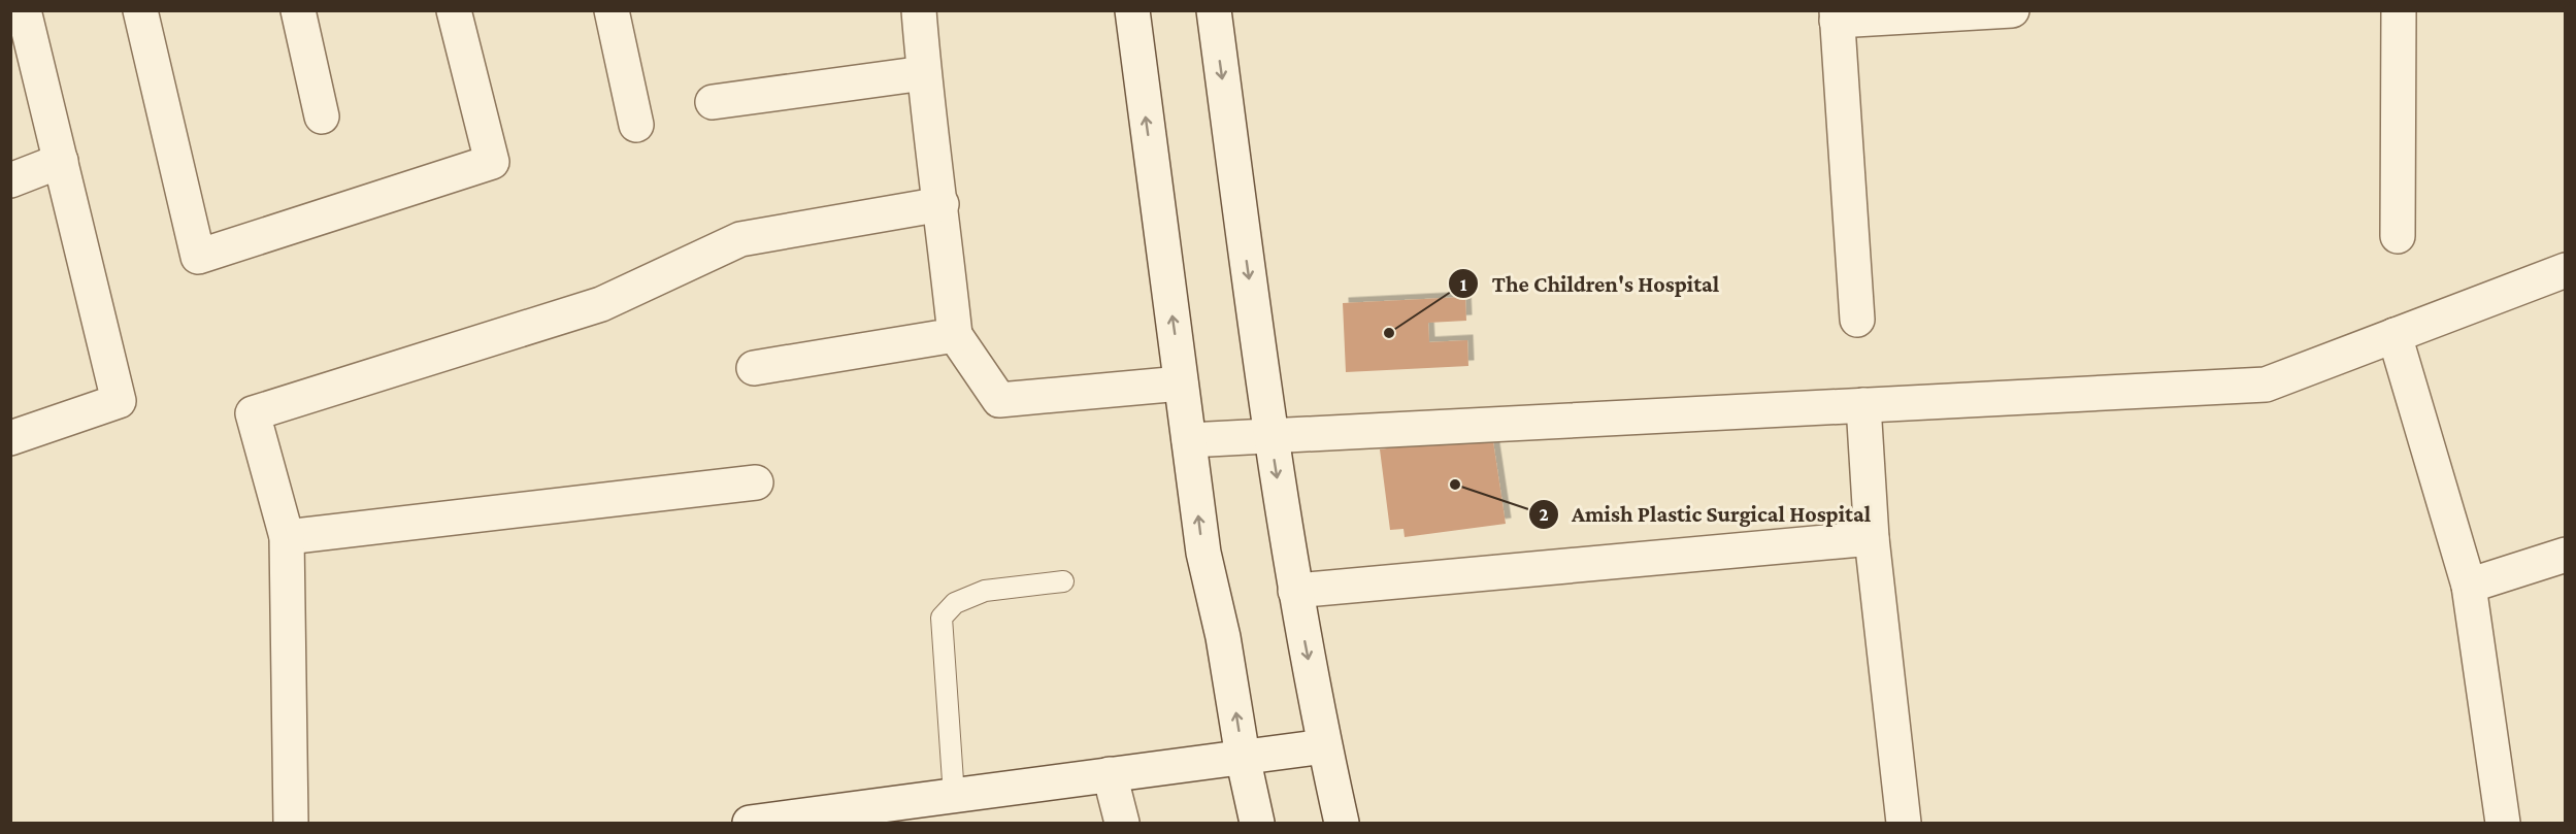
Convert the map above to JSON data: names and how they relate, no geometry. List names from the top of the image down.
{
  "places": ["The Children's Hospital", "Amish Plastic Surgical Hospital"]
}
